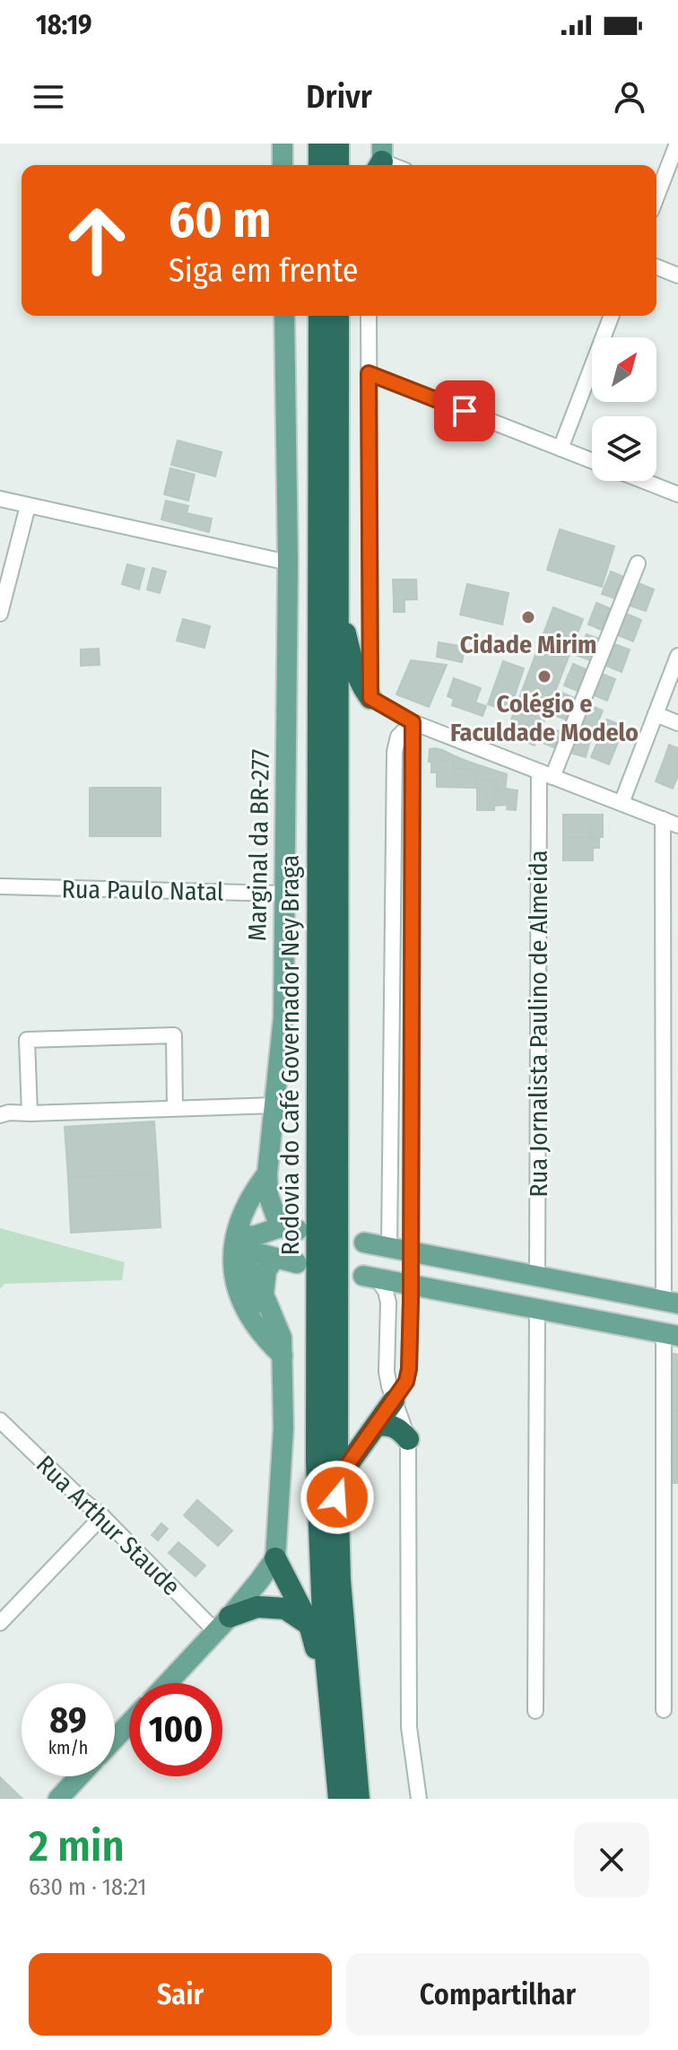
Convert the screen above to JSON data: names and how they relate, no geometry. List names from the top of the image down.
{
  "streets": {
    "highway": ["Rodovia do Café Governador Ney Braga"],
    "main road": ["Marginal da BR-277"],
    "street": ["Rua Paulo Natal", "Rua Jornalista Paulino de Almeida", "Rua Arthur Staude"]
  },
  "crossings": [
    ["Marginal da BR-277", "Rua Paulo Natal"]
  ],
  "places": ["Cidade Mirim", "Colégio e Faculdade Modelo"],
  "north": "top right",
  "page": {
    "status": "18:19",
    "header": "Drivr",
    "turn": ["60 m", "Siga em frente"],
    "speed": "89 km/h",
    "limit": "100",
    "heading": ["2 min", "630 m · 18:21"],
    "buttons": ["Sair", "Compartilhar"]
  }
}
